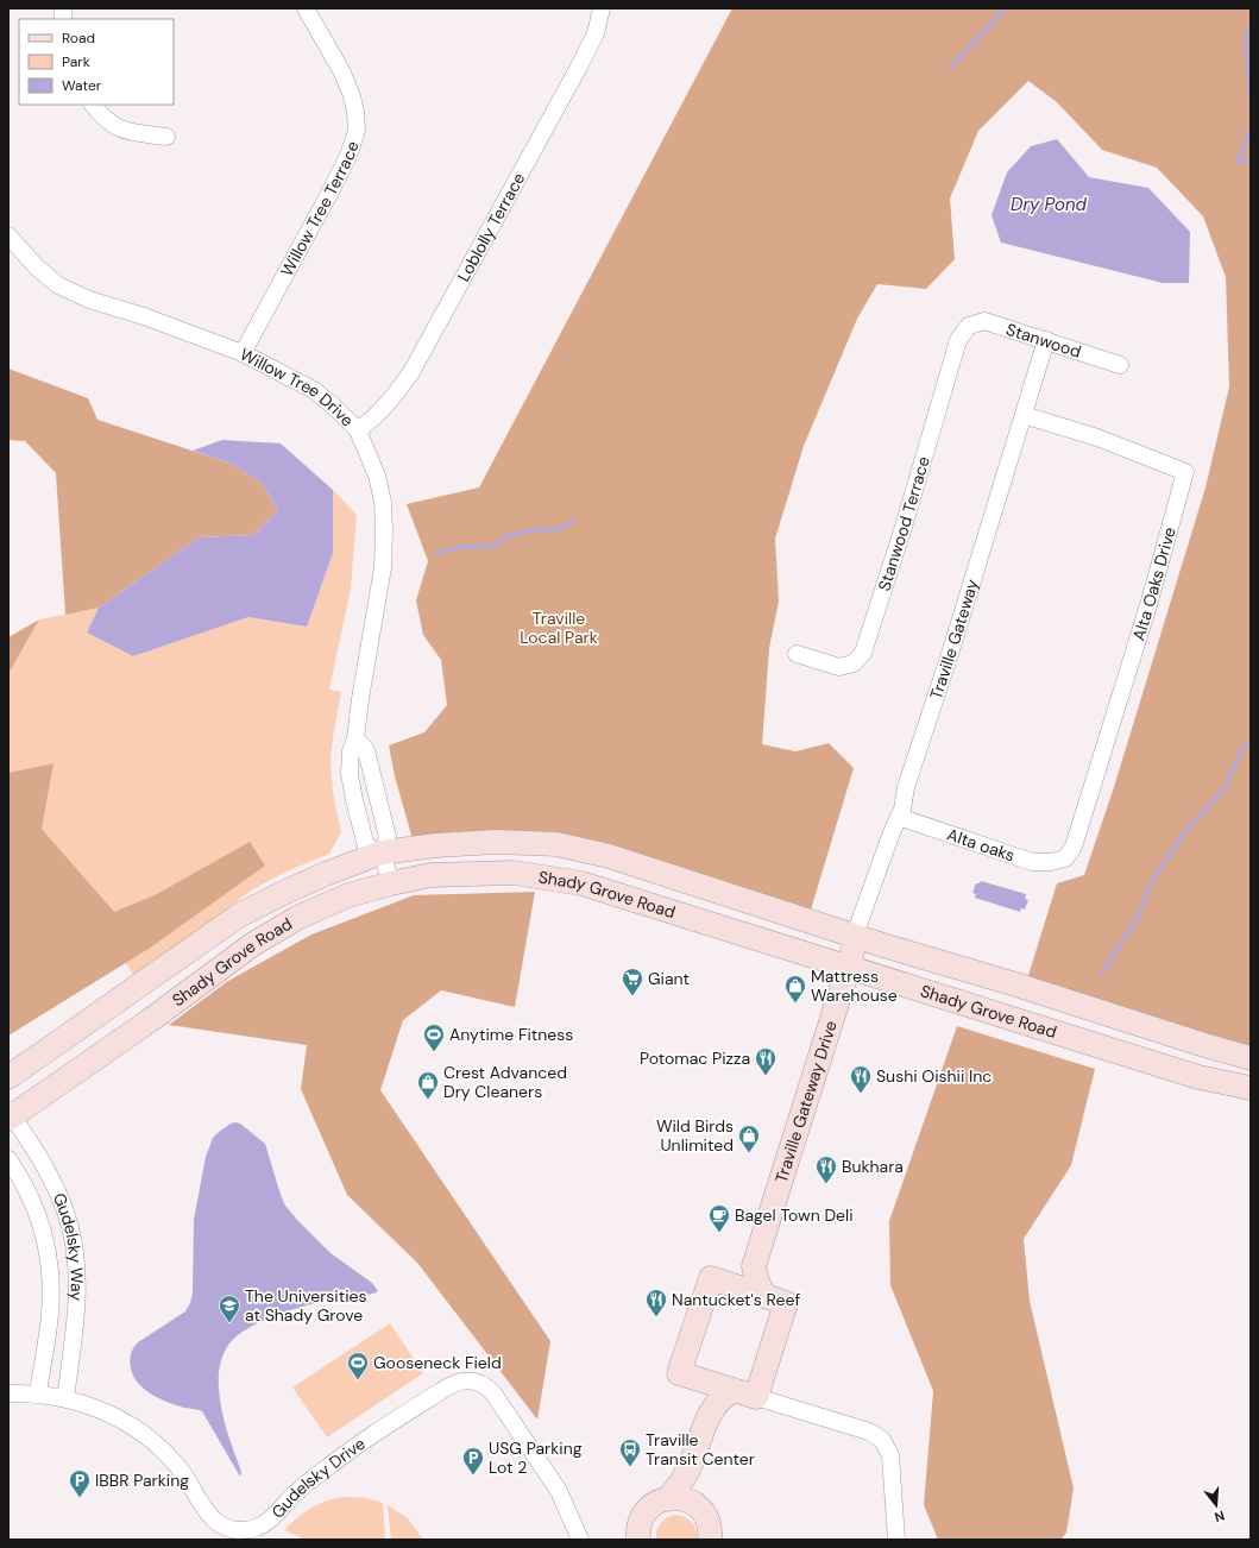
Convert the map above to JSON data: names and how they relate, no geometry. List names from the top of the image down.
{
  "streets": {
    "main road": ["Shady Grove Road", "Traville Gateway Drive"],
    "street": [
      "Willow Tree Terrace",
      "Loblolly Terrace",
      "Stanwood",
      "Willow Tree Drive",
      "Stanwood Terrace",
      "Alta Oaks Drive",
      "Traville Gateway",
      "Alta oaks",
      "Gudelsky Way",
      "Gudelsky Drive"
    ]
  },
  "crossings": [
    ["Willow Tree Terrace", "Willow Tree Drive"],
    ["Loblolly Terrace", "Willow Tree Drive"],
    ["Stanwood", "Stanwood Terrace"],
    ["Stanwood", "Traville Gateway"],
    ["Willow Tree Drive", "Shady Grove Road"],
    ["Alta Oaks Drive", "Traville Gateway"],
    ["Alta Oaks Drive", "Alta oaks"],
    ["Traville Gateway", "Alta oaks"],
    ["Traville Gateway", "Shady Grove Road"],
    ["Traville Gateway", "Traville Gateway Drive"],
    ["Shady Grove Road", "Traville Gateway Drive"],
    ["Shady Grove Road", "Gudelsky Way"],
    ["Gudelsky Way", "Gudelsky Drive"]
  ],
  "water": ["Dry Pond"],
  "parks": ["Traville Local Park"],
  "places": {
    "supermarket": ["Giant"],
    "shop": ["Mattress Warehouse", "Crest Advanced Dry Cleaners", "Wild Birds Unlimited"],
    "sports": ["Anytime Fitness", "Gooseneck Field"],
    "restaurant": [
      "Potomac Pizza",
      "Sushi Oishii Inc",
      "Bukhara",
      "Nantucket's Reef"
    ],
    "cafe": ["Bagel Town Deli"],
    "school or university": ["The Universities at Shady Grove"],
    "bus stop": ["Traville Transit Center"],
    "parking": ["USG Parking Lot 2", "IBBR Parking"]
  },
  "legend": ["Road", "Park", "Water"],
  "north": "bottom"
}
